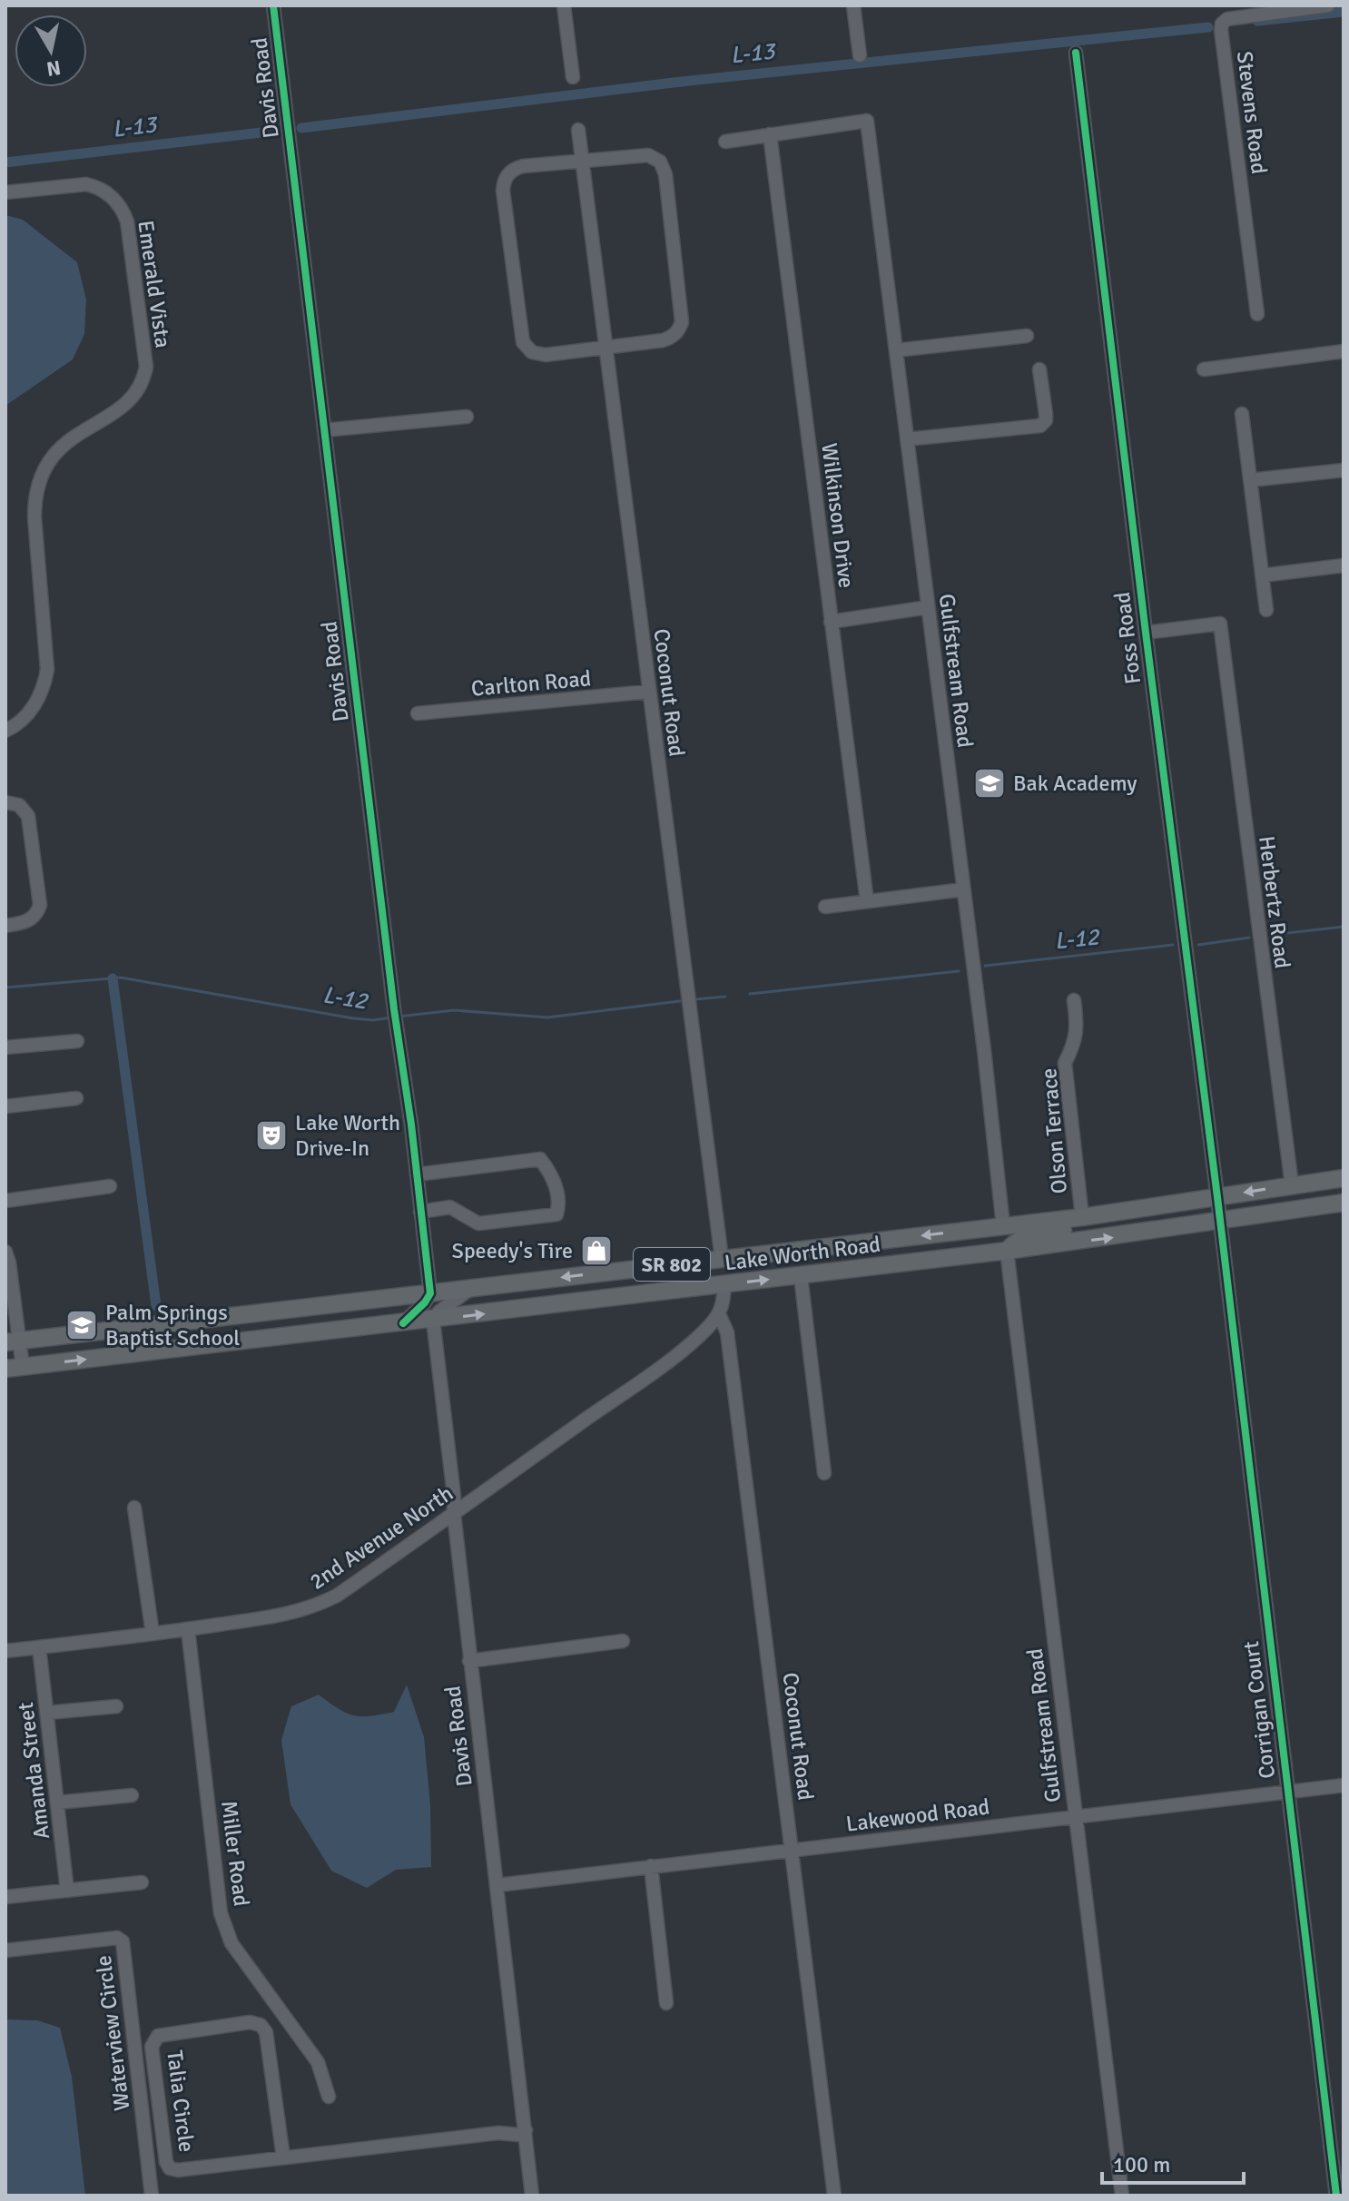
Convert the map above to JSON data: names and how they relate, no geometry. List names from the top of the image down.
{
  "streets": {
    "main road": ["Lake Worth Road", "SR 802"],
    "street": [
      "Davis Road",
      "Stevens Road",
      "Emerald Vista",
      "Wilkinson Drive",
      "Foss Road",
      "Gulfstream Road",
      "Carlton Road",
      "Coconut Road",
      "Herbertz Road",
      "Olson Terrace",
      "2nd Avenue North",
      "Corrigan Court",
      "Amanda Street",
      "Lakewood Road",
      "Miller Road",
      "Waterview Circle",
      "Talia Circle"
    ]
  },
  "crossings": [
    ["Davis Road", "Lake Worth Road"],
    ["Davis Road", "2nd Avenue North"],
    ["Davis Road", "Lakewood Road"],
    ["Davis Road", "Talia Circle"],
    ["Wilkinson Drive", "Gulfstream Road"],
    ["Foss Road", "Herbertz Road"],
    ["Foss Road", "Lake Worth Road"],
    ["Foss Road", "Corrigan Court"],
    ["Gulfstream Road", "Lake Worth Road"],
    ["Gulfstream Road", "Lakewood Road"],
    ["Carlton Road", "Coconut Road"],
    ["Coconut Road", "Lake Worth Road"],
    ["Coconut Road", "2nd Avenue North"],
    ["Coconut Road", "Lakewood Road"],
    ["Herbertz Road", "Lake Worth Road"],
    ["Olson Terrace", "Lake Worth Road"],
    ["Lake Worth Road", "Corrigan Court"],
    ["2nd Avenue North", "Amanda Street"],
    ["2nd Avenue North", "Miller Road"],
    ["Corrigan Court", "Lakewood Road"]
  ],
  "water": ["L-13", "L-12"],
  "places": {
    "school or university": ["Bak Academy", "Palm Springs Baptist School"],
    "theatre": ["Lake Worth Drive-In"],
    "shop": ["Speedy's Tire"]
  },
  "scale_bar": "100 m",
  "north": "bottom"
}
